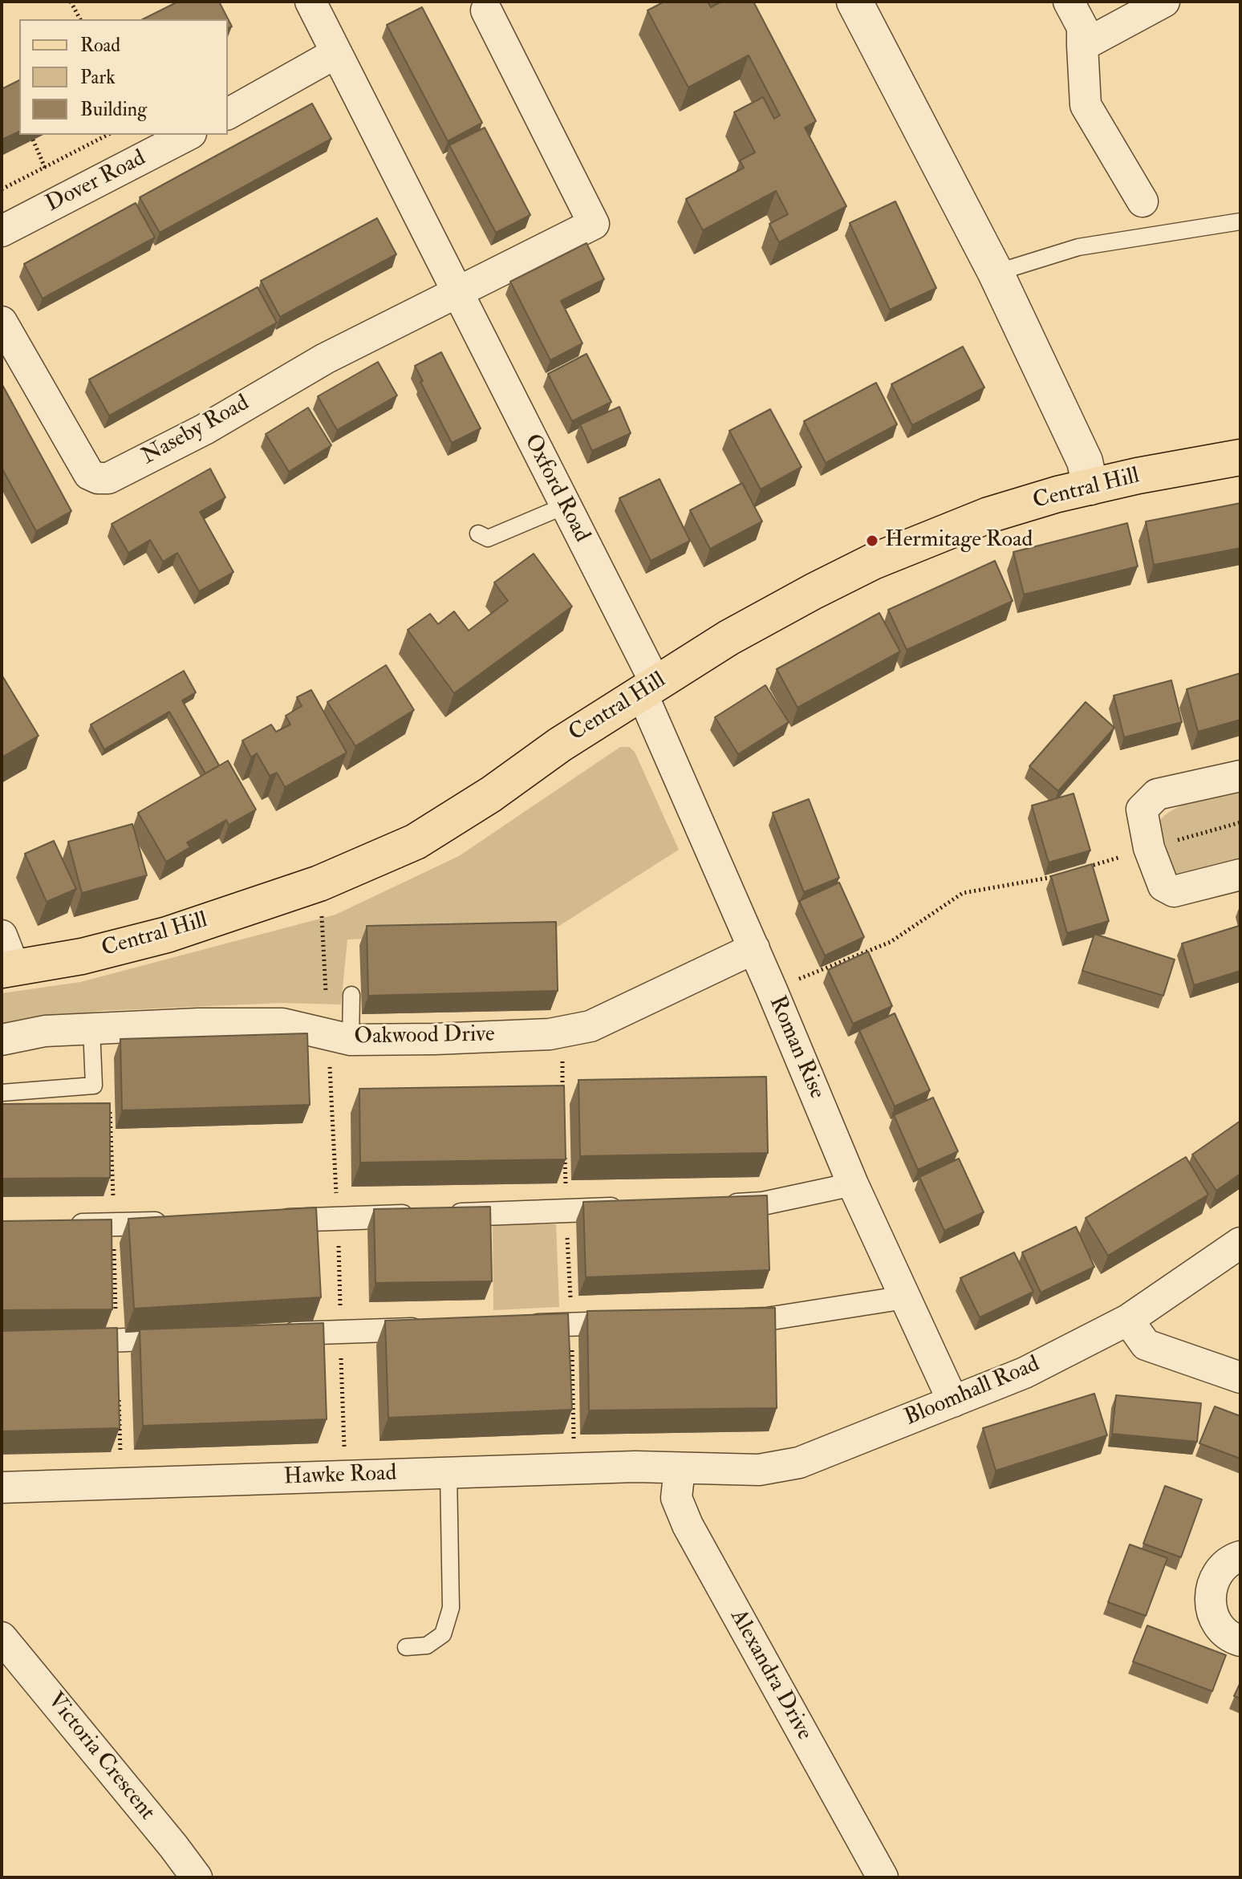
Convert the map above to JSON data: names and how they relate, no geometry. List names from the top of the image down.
{
  "streets": {
    "main road": ["Central Hill"],
    "street": [
      "Dover Road",
      "Naseby Road",
      "Oxford Road",
      "Oakwood Drive",
      "Roman Rise",
      "Bloomhall Road",
      "Hawke Road",
      "Alexandra Drive",
      "Victoria Crescent"
    ]
  },
  "crossings": [
    ["Naseby Road", "Oxford Road"],
    ["Oxford Road", "Central Hill"],
    ["Oxford Road", "Roman Rise"],
    ["Central Hill", "Roman Rise"],
    ["Oakwood Drive", "Roman Rise"],
    ["Roman Rise", "Bloomhall Road"],
    ["Bloomhall Road", "Hawke Road"],
    ["Bloomhall Road", "Alexandra Drive"],
    ["Hawke Road", "Alexandra Drive"]
  ],
  "places": ["Hermitage Road"],
  "legend": ["Road", "Park", "Building"]
}
